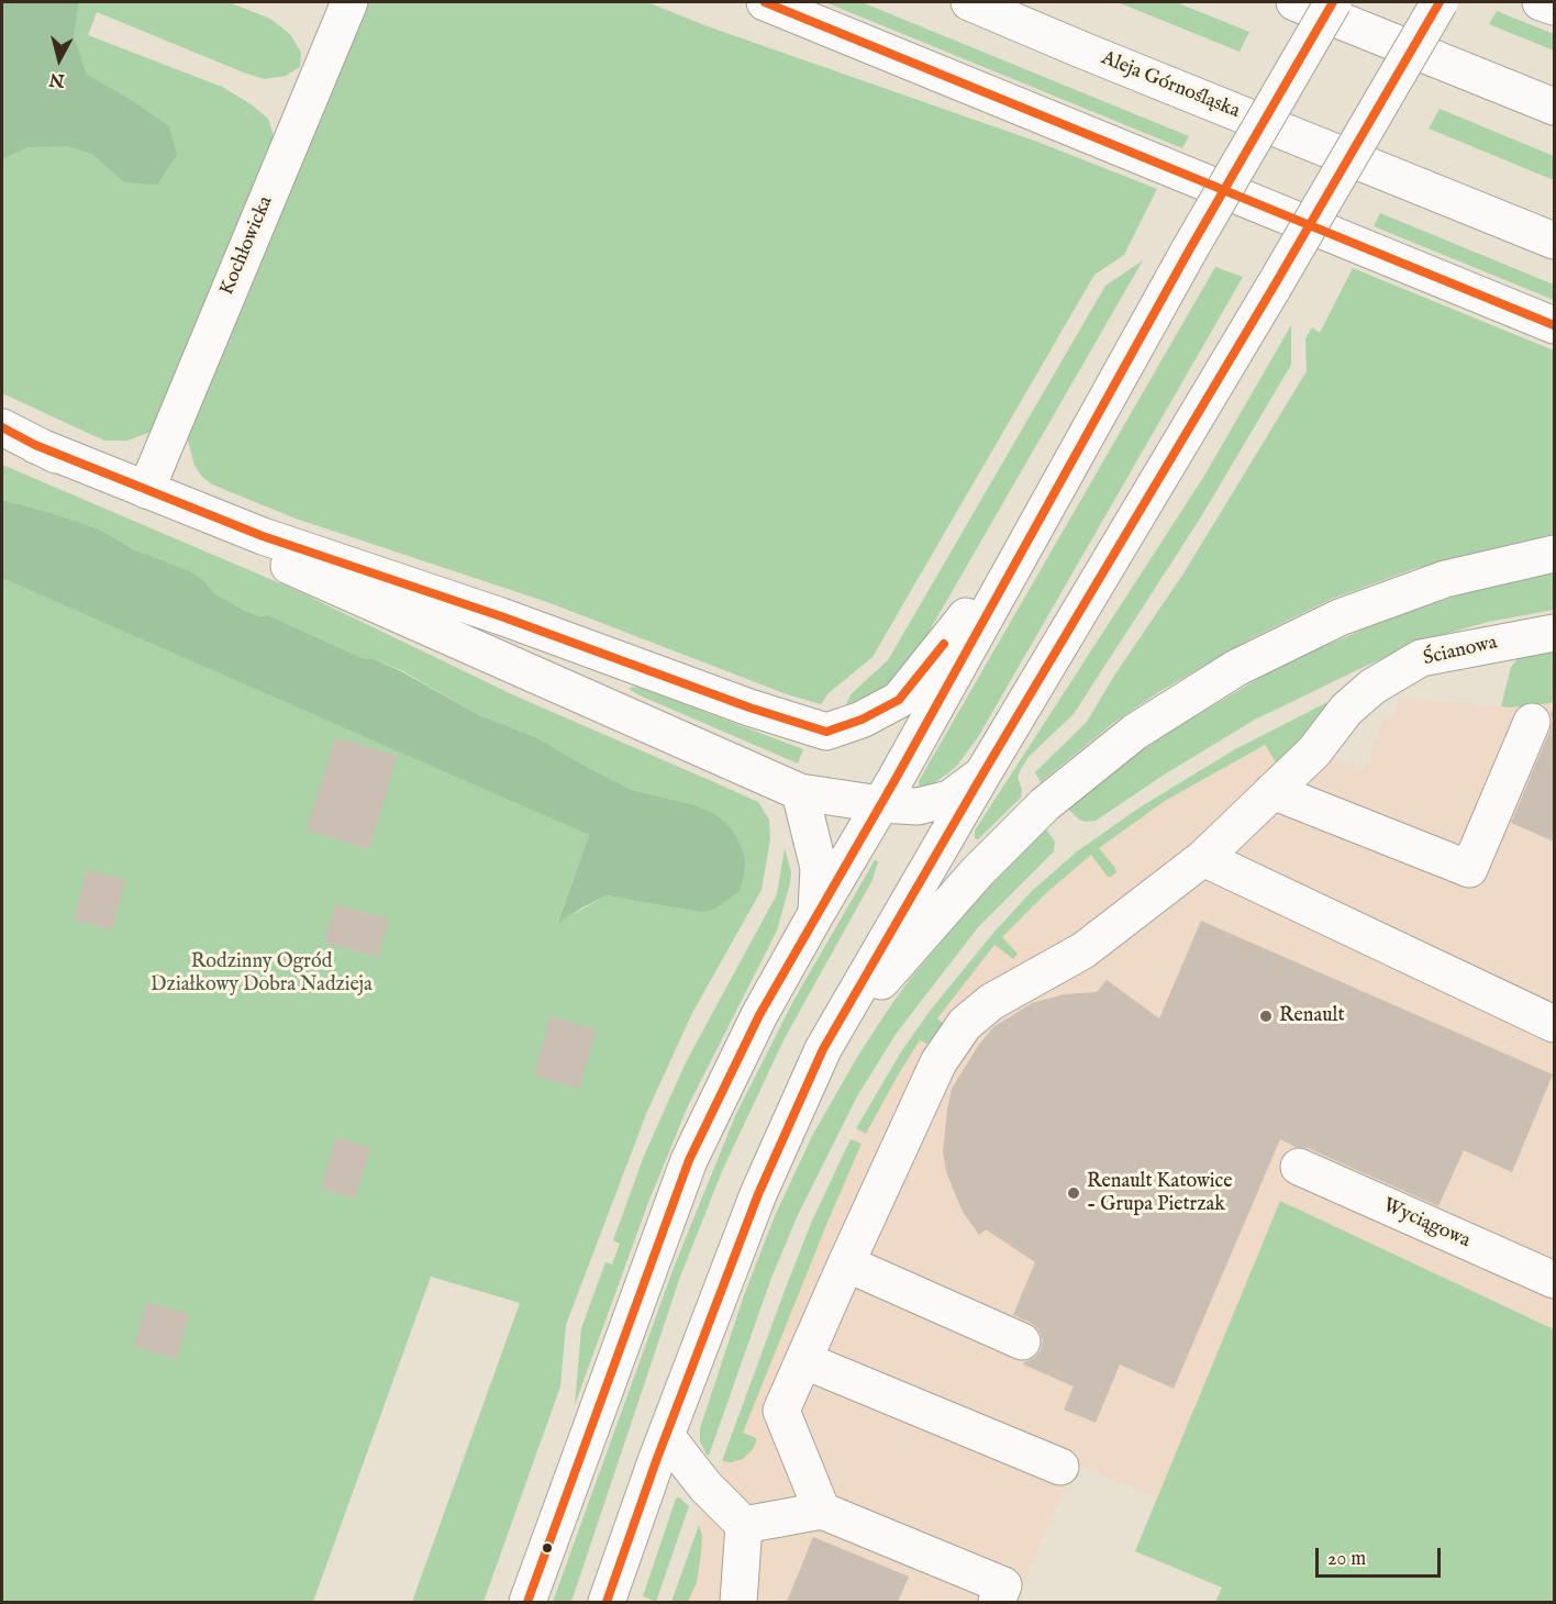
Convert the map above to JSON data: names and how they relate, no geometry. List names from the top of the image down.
{
  "streets": {
    "main road": [
      "Aleja Górnośląska",
      "Kochłowicka",
      "Ścianowa",
      "Wyciągowa"
    ]
  },
  "parks": ["Rodzinny Ogród Działkowy Dobra Nadzieja"],
  "places": ["Renault", "Renault Katowice - Grupa Pietrzak"],
  "scale_bar": "20 m",
  "north": "bottom"
}
